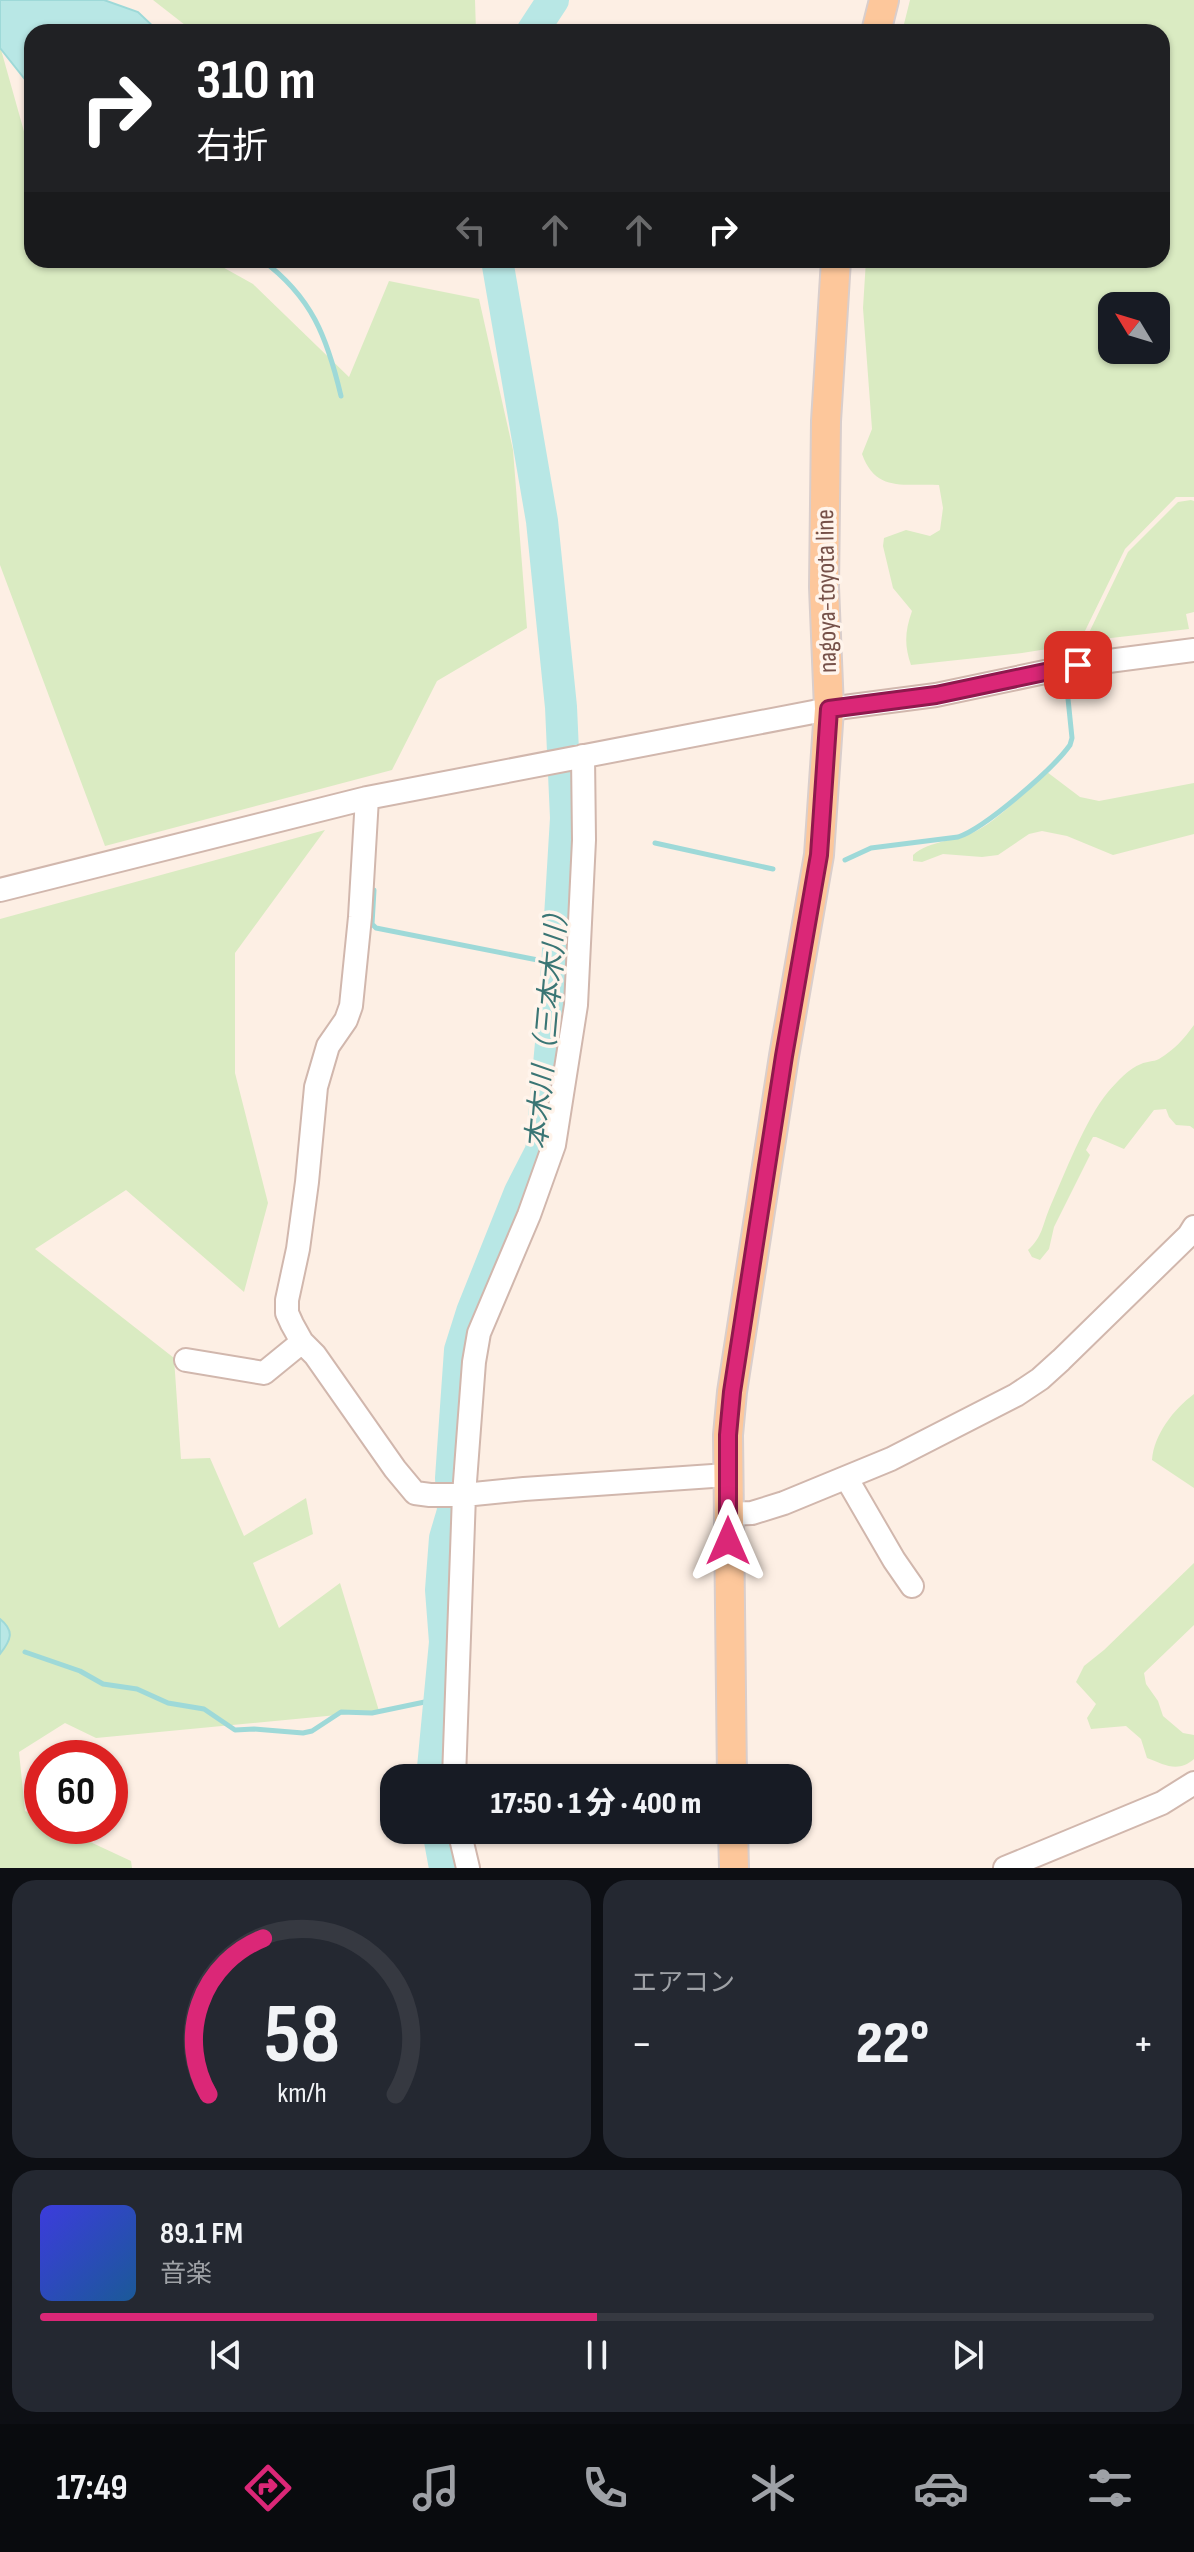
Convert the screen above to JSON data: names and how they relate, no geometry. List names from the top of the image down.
{
  "streets": {
    "main road": ["nagoya-toyota line"]
  },
  "water": ["本木川（三本木川）"],
  "north": "top left",
  "page": {
    "turn": ["310 m", "右折"],
    "limit": "60",
    "trip": "17:50 · 1 分 · 400 m",
    "tile": "エアコン",
    "heat": ["−", "22°", "+"],
    "song": ["89.1 FM", "音楽"],
    "tabs": "17:49",
    "gauge": ["58", "km/h"]
  }
}
